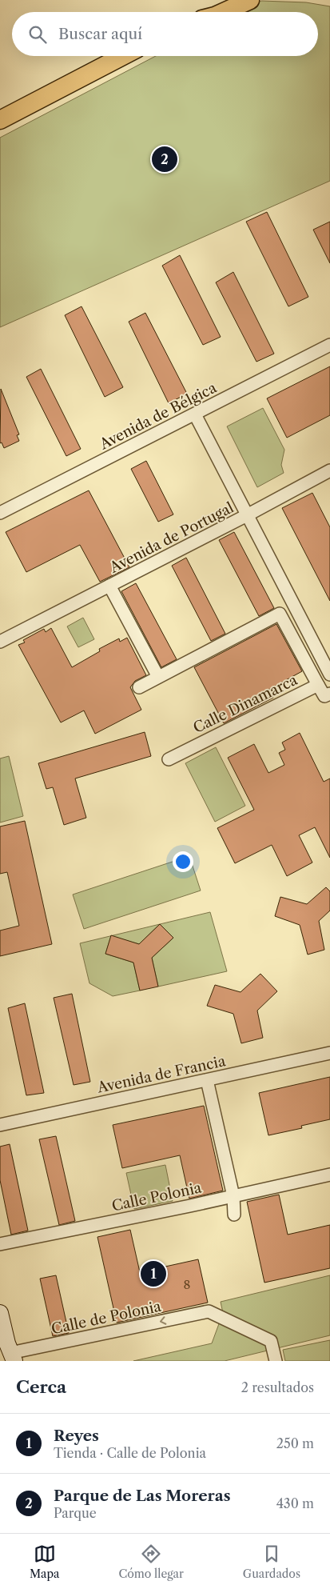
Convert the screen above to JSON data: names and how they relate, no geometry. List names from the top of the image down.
{
  "streets": {
    "street": [
      "Avenida de Bélgica",
      "Avenida de Portugal",
      "Calle Dinamarca",
      "Avenida de Francia",
      "Calle Polonia",
      "Calle de Polonia"
    ]
  },
  "crossings": [
    ["Avenida de Bélgica", "Avenida de Portugal"]
  ],
  "one_way": ["Calle de Polonia"],
  "house_numbers": ["8"],
  "page": {
    "search": "Buscar aquí",
    "pins": ["2", "1"],
    "heading": ["Cerca", "2 resultados"],
    "list": [
      {
        "mark": "1",
        "name": "Reyes",
        "note": "Tienda · Calle de Polonia",
        "value": "250 m"
      },
      {
        "mark": "2",
        "name": "Parque de Las Moreras",
        "note": "Parque",
        "value": "430 m"
      }
    ],
    "nav": ["Mapa", "Cómo llegar", "Guardados"]
  }
}
